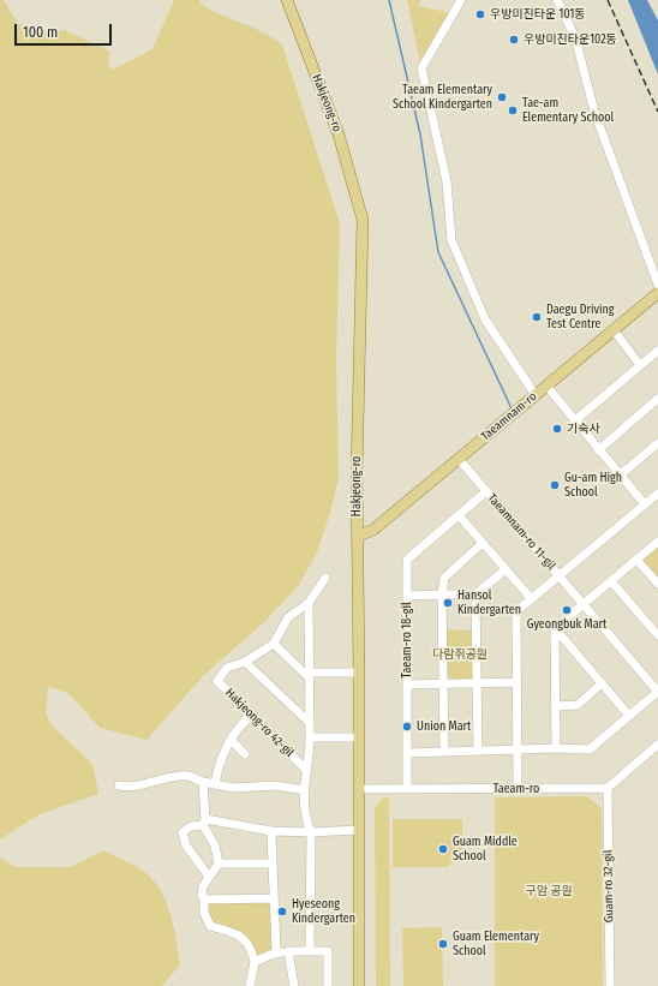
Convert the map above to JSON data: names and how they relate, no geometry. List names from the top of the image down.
{
  "streets": {
    "main road": ["Hakjeong-ro", "Taeamnam-ro"],
    "street": [
      "Taeamnam-ro 11-gil",
      "Taeam-ro 18-gil",
      "Hakjeong-ro 42-gil",
      "Taeam-ro",
      "Guam-ro 32-gil"
    ]
  },
  "crossings": [
    ["Hakjeong-ro", "Taeamnam-ro"],
    ["Hakjeong-ro", "Taeam-ro"],
    ["Taeamnam-ro", "Taeamnam-ro 11-gil"],
    ["Taeamnam-ro 11-gil", "Taeam-ro 18-gil"],
    ["Taeam-ro 18-gil", "Taeam-ro"],
    ["Taeam-ro", "Guam-ro 32-gil"]
  ],
  "parks": ["다람쥐공원", "구암 공원"],
  "places": [
    "우방미진타운 101동",
    "우방미진타운102동",
    "Taeam Elementary School Kindergarten",
    "Tae-am Elementary School",
    "Daegu Driving Test Centre",
    "기숙사",
    "Gu-am High School",
    "Hansol Kindergarten",
    "Gyeongbuk Mart",
    "Union Mart",
    "Guam Middle School",
    "Hyeseong Kindergarten",
    "Guam Elementary School"
  ],
  "scale_bar": "100 m"
}
